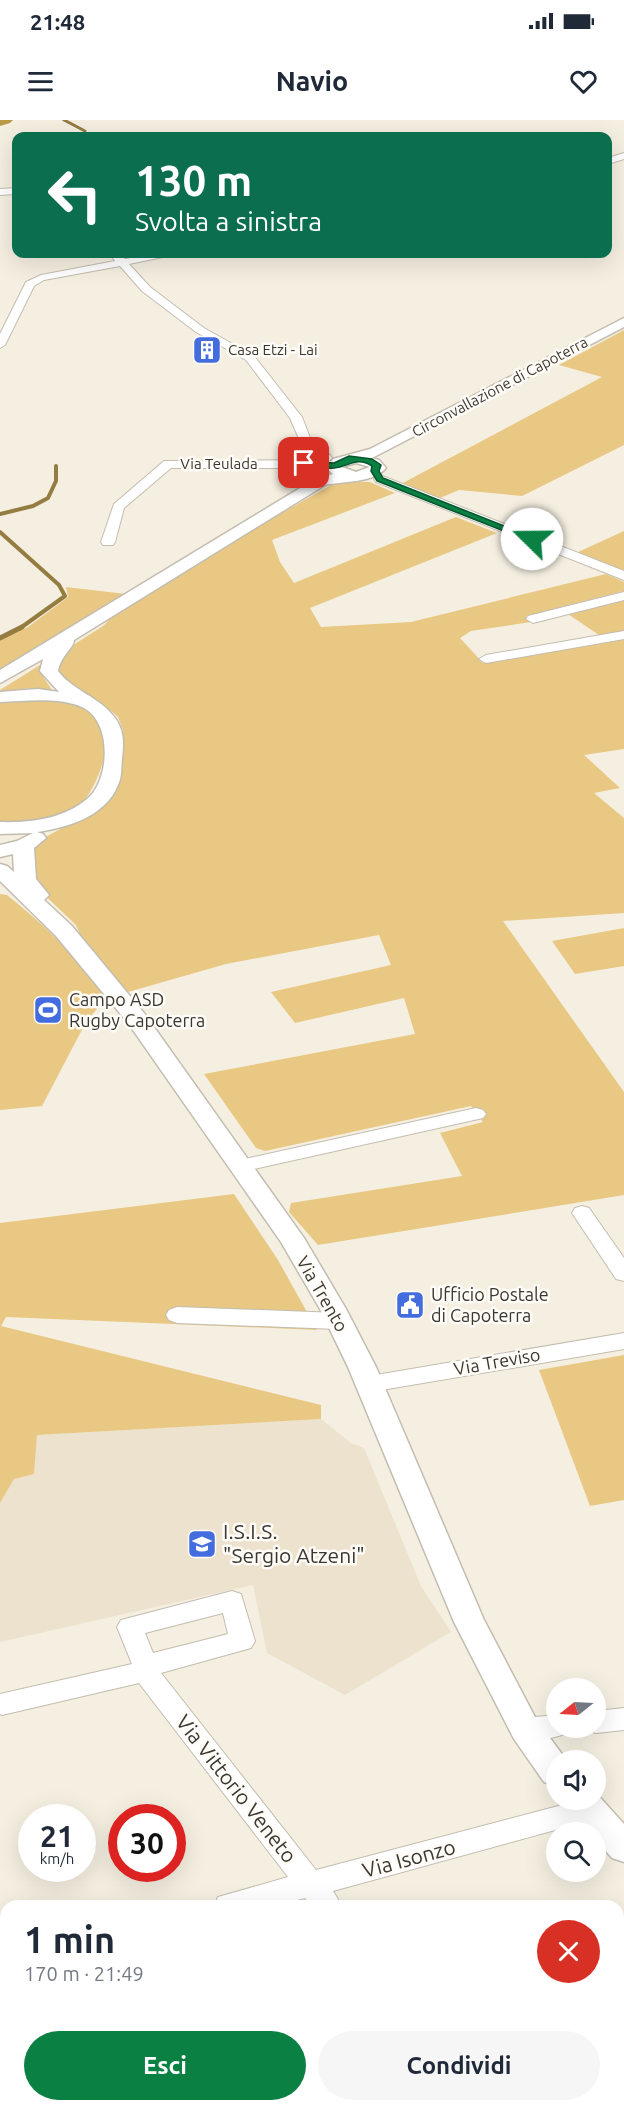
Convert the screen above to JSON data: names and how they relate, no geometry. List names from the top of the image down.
{
  "streets": {
    "street": [
      "Circonvallazione di Capoterra",
      "Via Teulada",
      "Via Trento",
      "Via Treviso",
      "Via Vittorio Veneto",
      "Via Isonzo"
    ]
  },
  "crossings": [
    ["Circonvallazione di Capoterra", "Via Teulada"],
    ["Via Trento", "Via Treviso"],
    ["Via Vittorio Veneto", "Via Isonzo"]
  ],
  "places": {
    "building": ["Casa Etzi - Lai"],
    "sports": ["Campo ASD Rugby Capoterra"],
    "public building": ["Ufficio Postale di Capoterra"],
    "school or university": ["I.S.I.S. \"Sergio Atzeni\""]
  },
  "north": "left",
  "page": {
    "status": "21:48",
    "header": "Navio",
    "turn": ["130 m", "Svolta a sinistra"],
    "speed": "21 km/h",
    "limit": "30",
    "heading": ["1 min", "170 m · 21:49"],
    "buttons": ["Esci", "Condividi"]
  }
}
